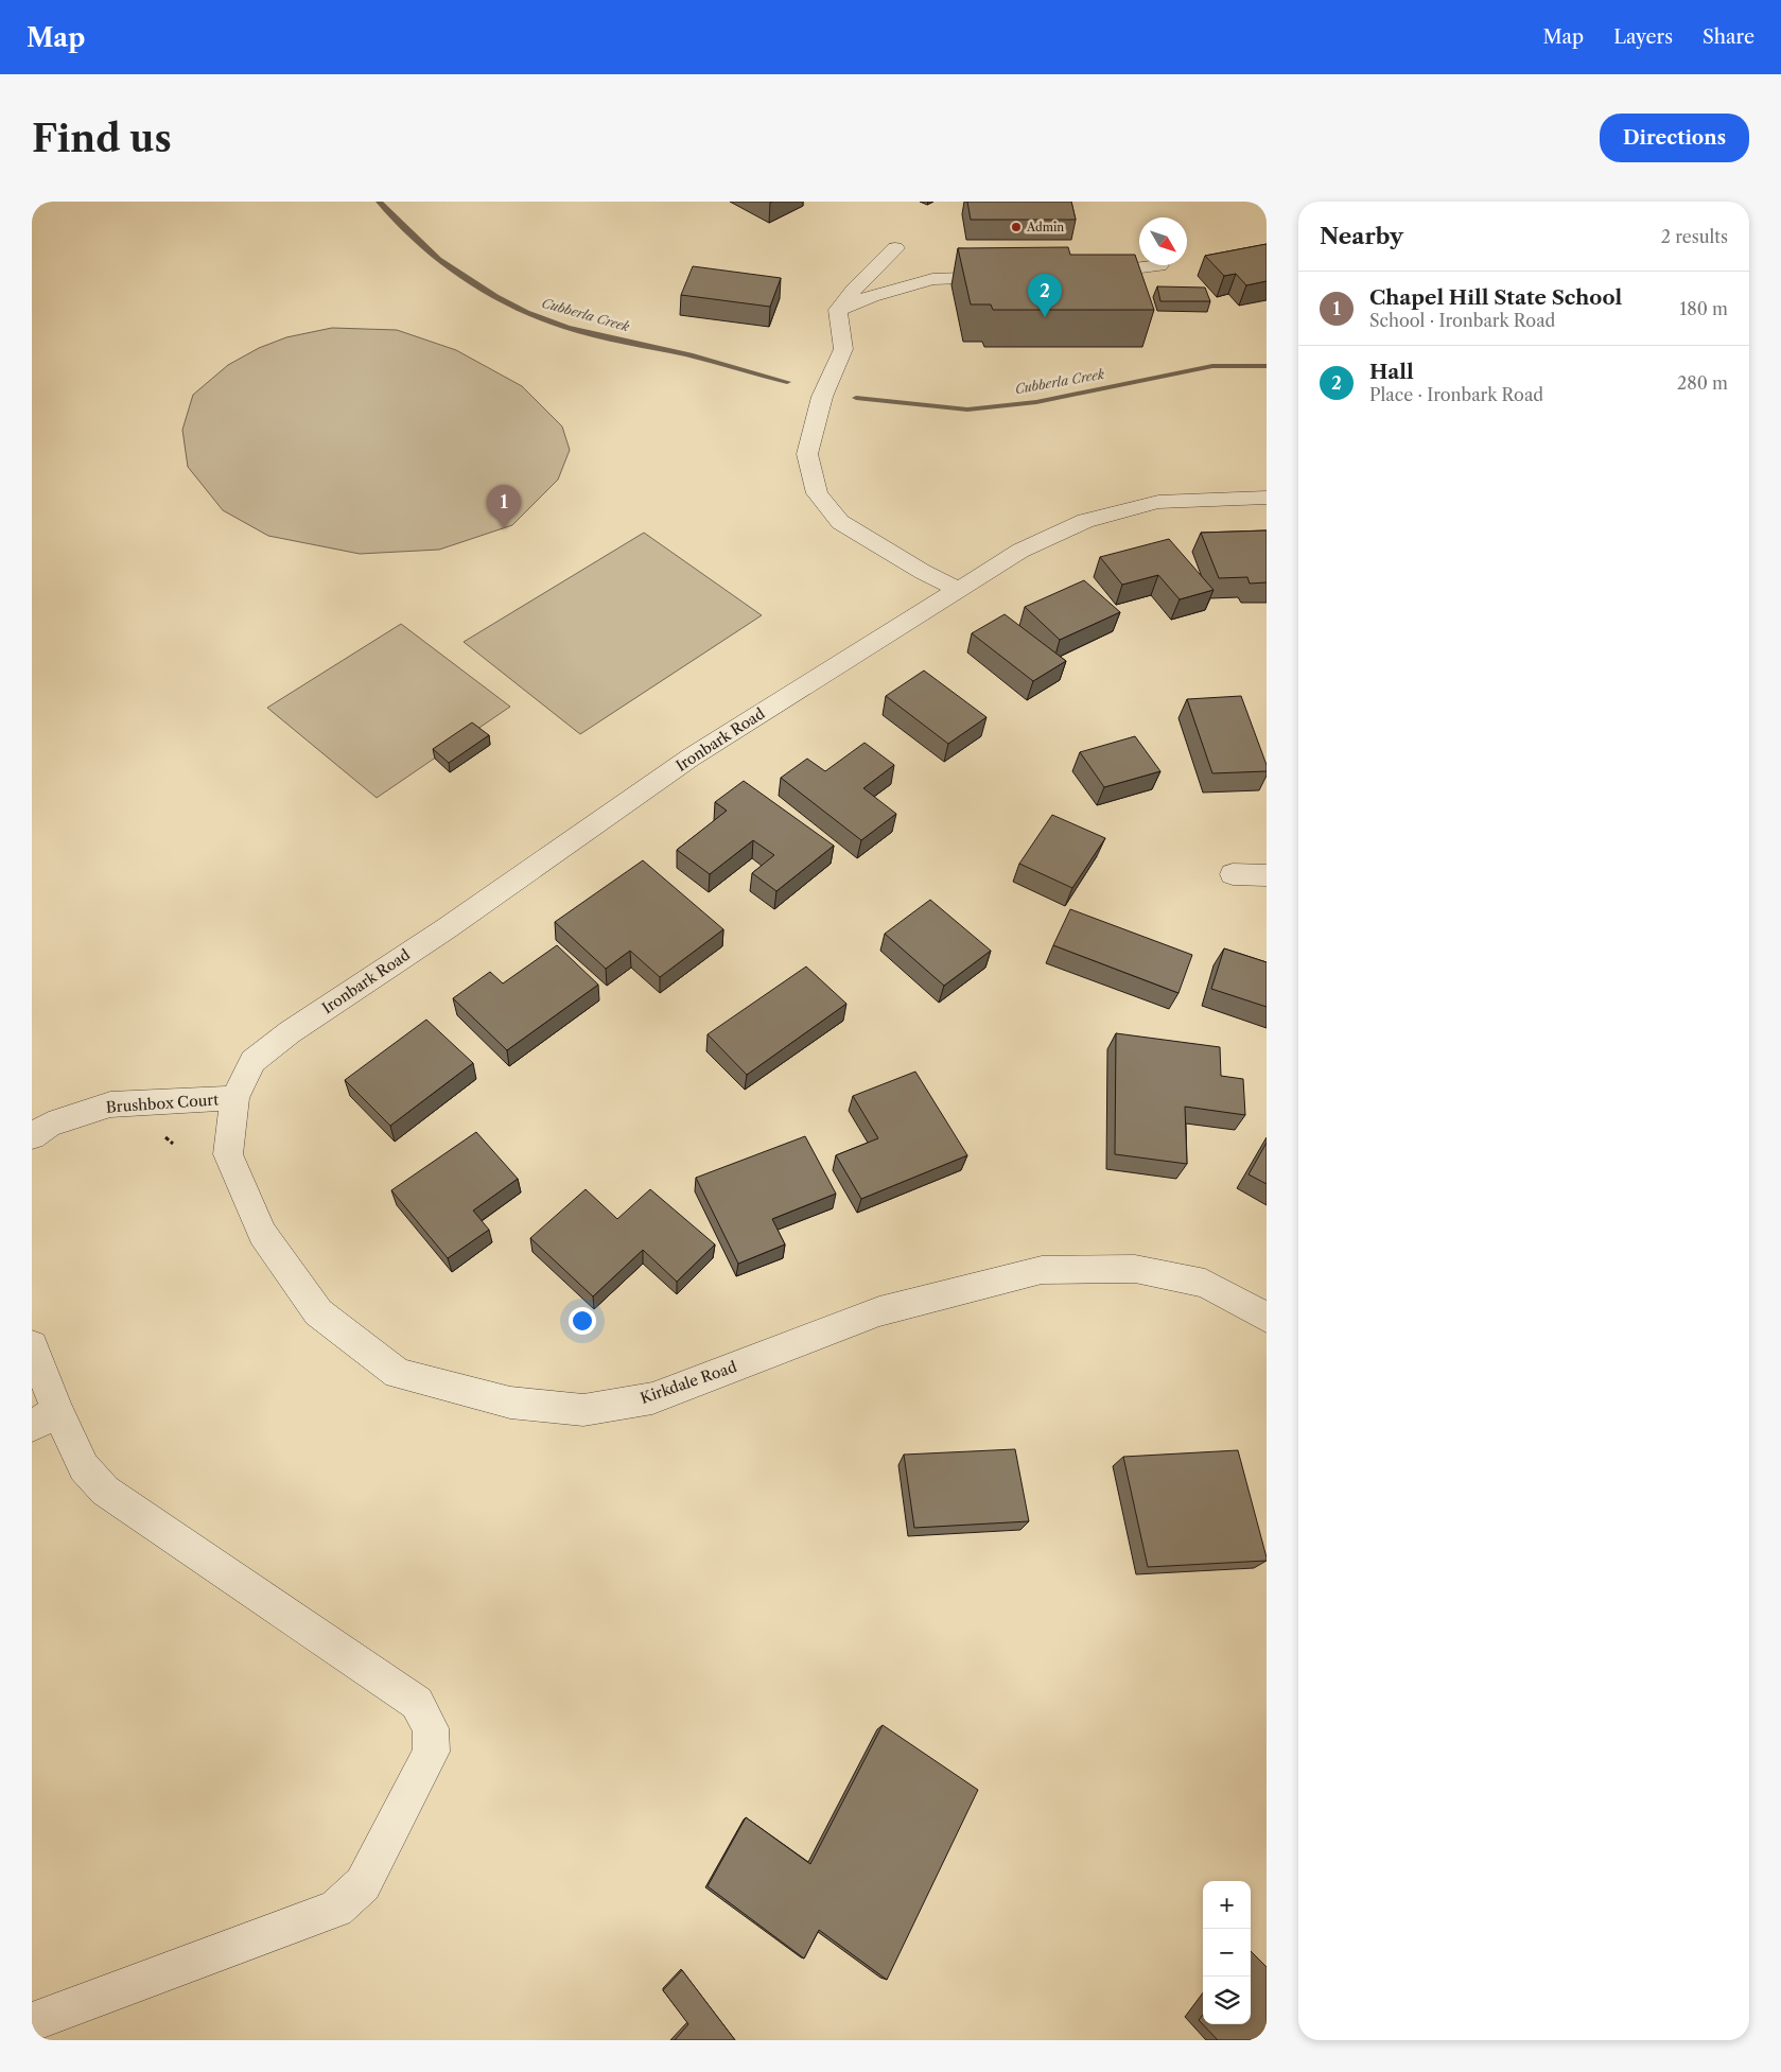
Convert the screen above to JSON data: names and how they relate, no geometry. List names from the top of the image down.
{
  "streets": {
    "street": ["Ironbark Road", "Brushbox Court", "Kirkdale Road"]
  },
  "crossings": [
    ["Ironbark Road", "Brushbox Court"],
    ["Ironbark Road", "Kirkdale Road"],
    ["Brushbox Court", "Kirkdale Road"]
  ],
  "water": ["Cubberla Creek"],
  "places": ["Admin"],
  "north": "bottom right",
  "page": {
    "header": "Map",
    "nav": ["Map", "Layers", "Share"],
    "buttons": "Directions",
    "title": "Find us",
    "heading": ["Nearby", "2 results"],
    "list": [
      {
        "mark": "1",
        "name": "Chapel Hill State School",
        "note": "School · Ironbark Road",
        "value": "180 m"
      },
      {
        "mark": "2",
        "name": "Hall",
        "note": "Place · Ironbark Road",
        "value": "280 m"
      }
    ],
    "pins": ["2", "1"],
    "map_buttons": ["+", "−"]
  }
}
